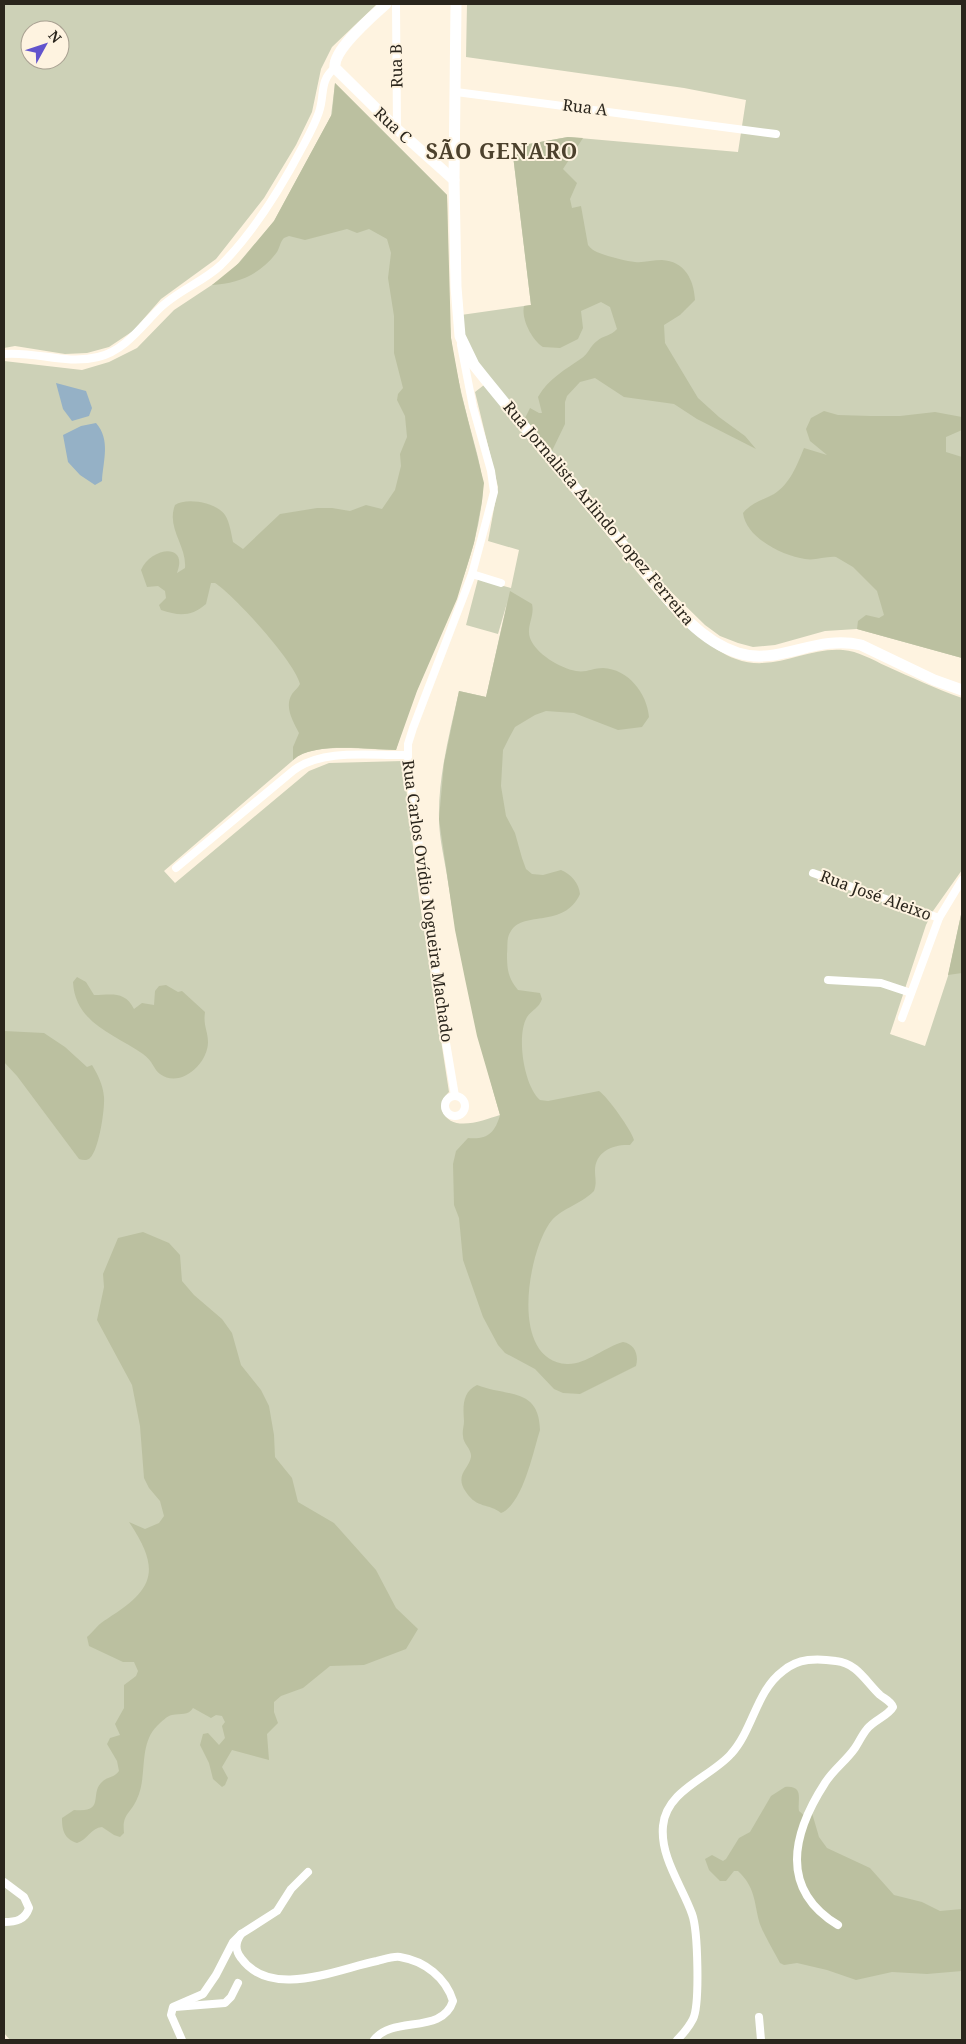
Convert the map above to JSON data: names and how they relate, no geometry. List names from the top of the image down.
{
  "streets": {
    "street": [
      "Rua B",
      "Rua A",
      "Rua C",
      "Rua Jornalista Arlindo Lopez Ferreira",
      "Rua José Aleixo",
      "Rua Carlos Ovídio Nogueira Machado"
    ]
  },
  "crossings": [
    ["Rua B", "Rua C"],
    ["Rua A", "Rua Carlos Ovídio Nogueira Machado"],
    ["Rua C", "Rua Carlos Ovídio Nogueira Machado"],
    ["Rua Jornalista Arlindo Lopez Ferreira", "Rua Carlos Ovídio Nogueira Machado"]
  ],
  "districts": ["SÃO GENARO"],
  "north": "top right"
}
